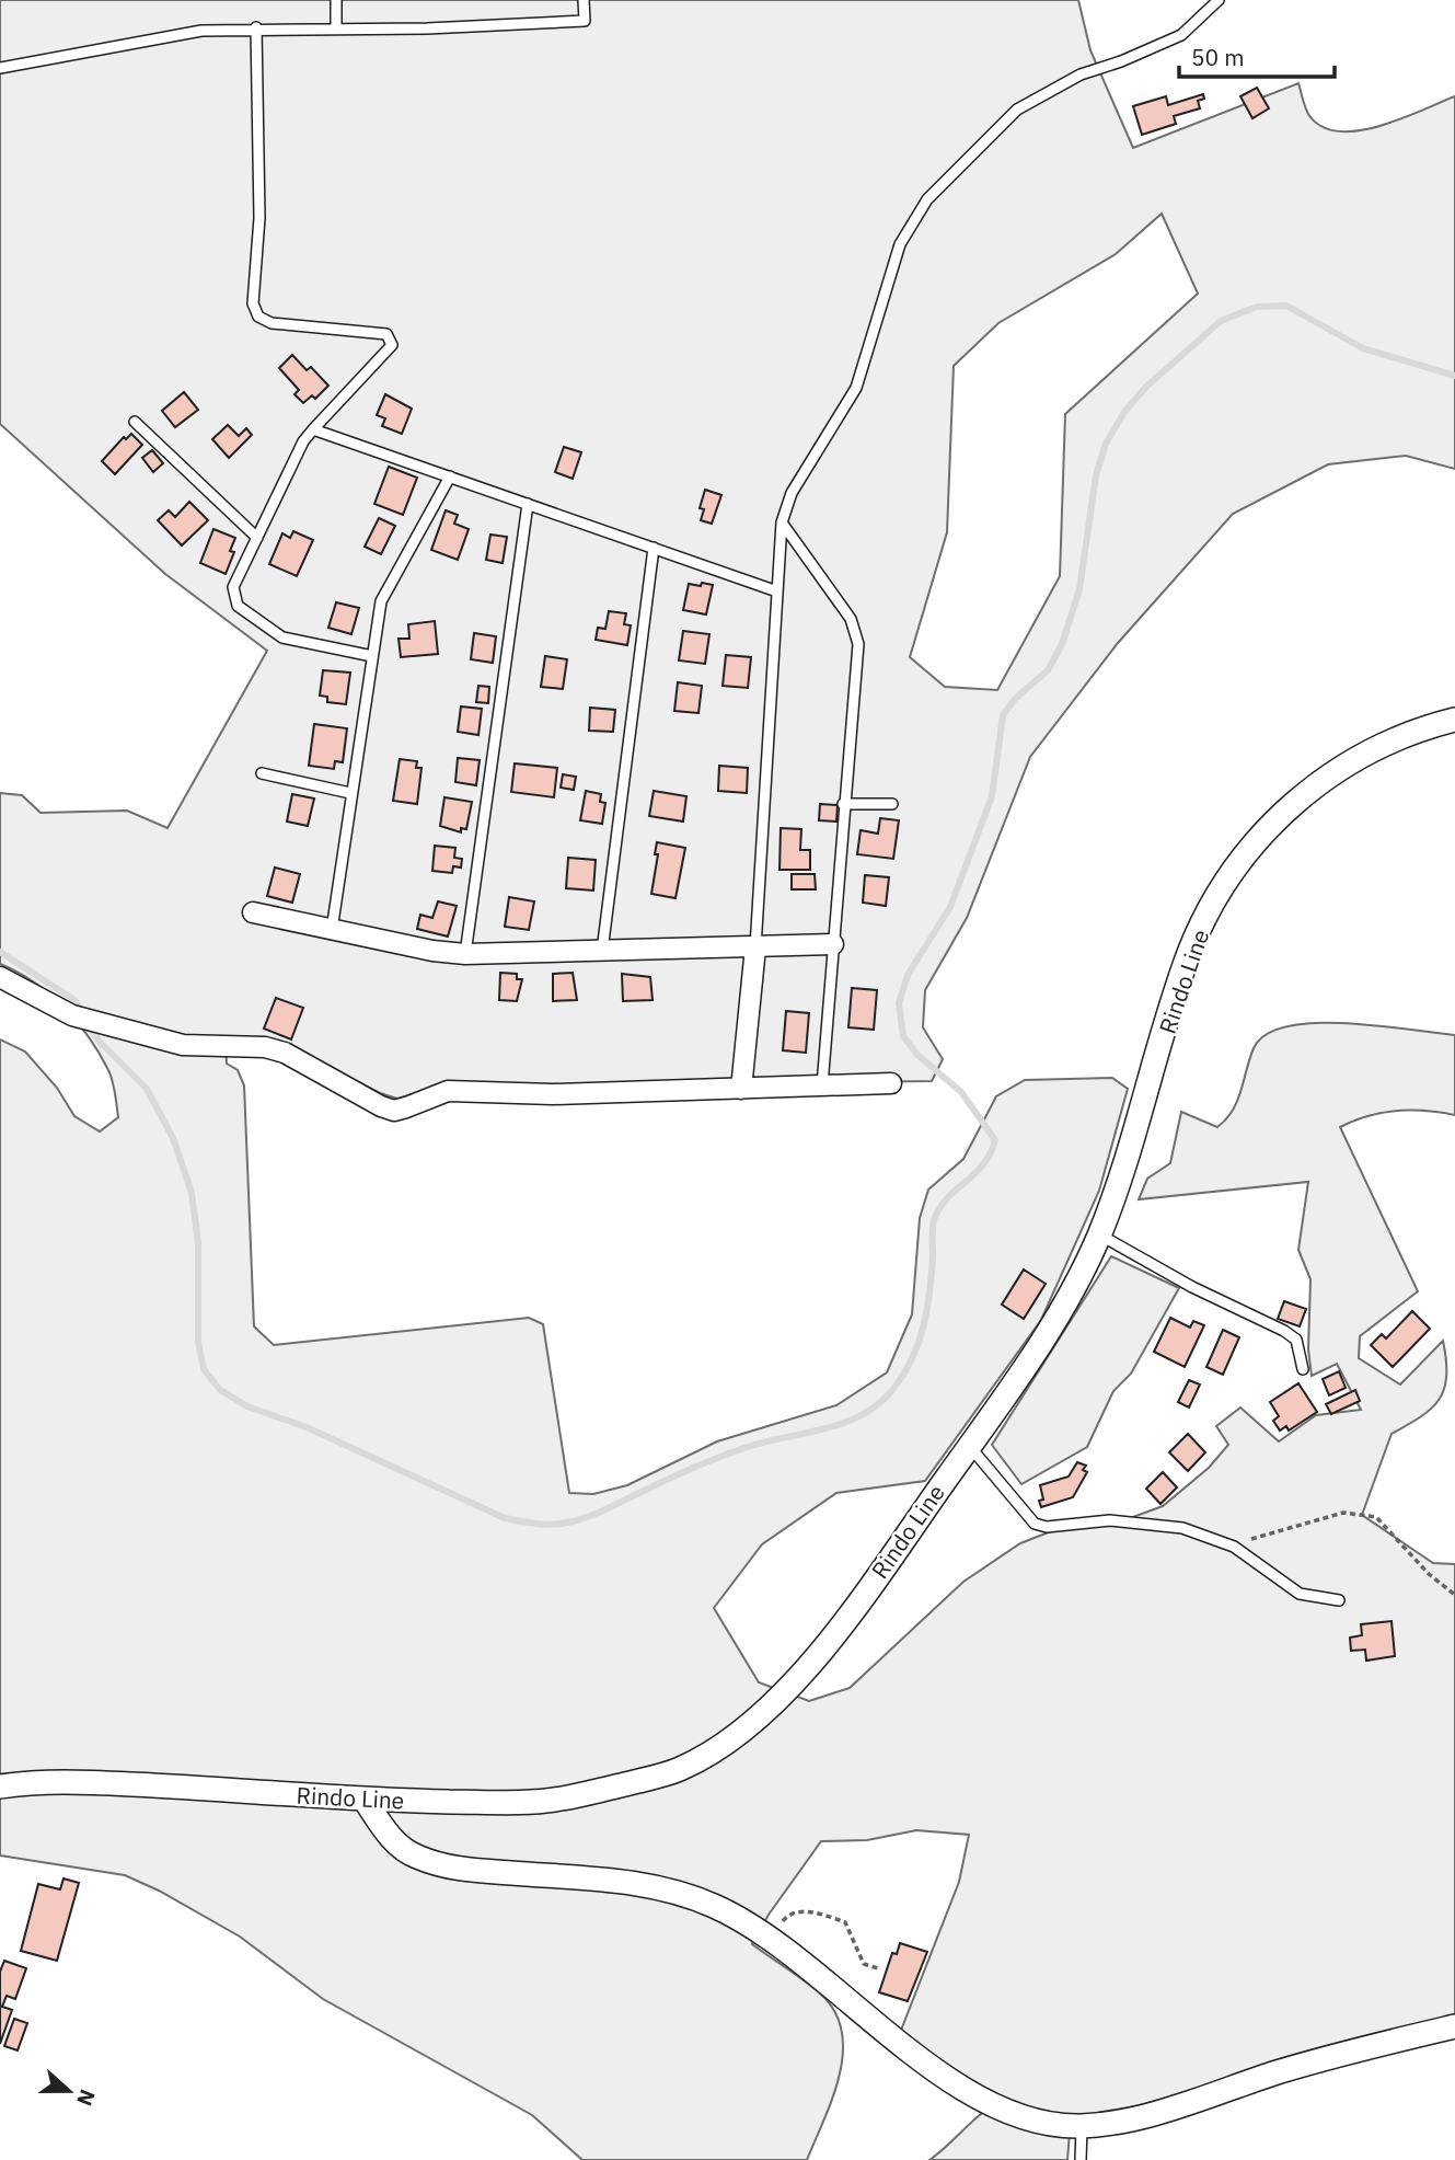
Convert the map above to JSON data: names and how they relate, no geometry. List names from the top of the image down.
{
  "streets": {
    "street": ["Rindo Line"]
  },
  "scale_bar": "50 m",
  "north": "right"
}
